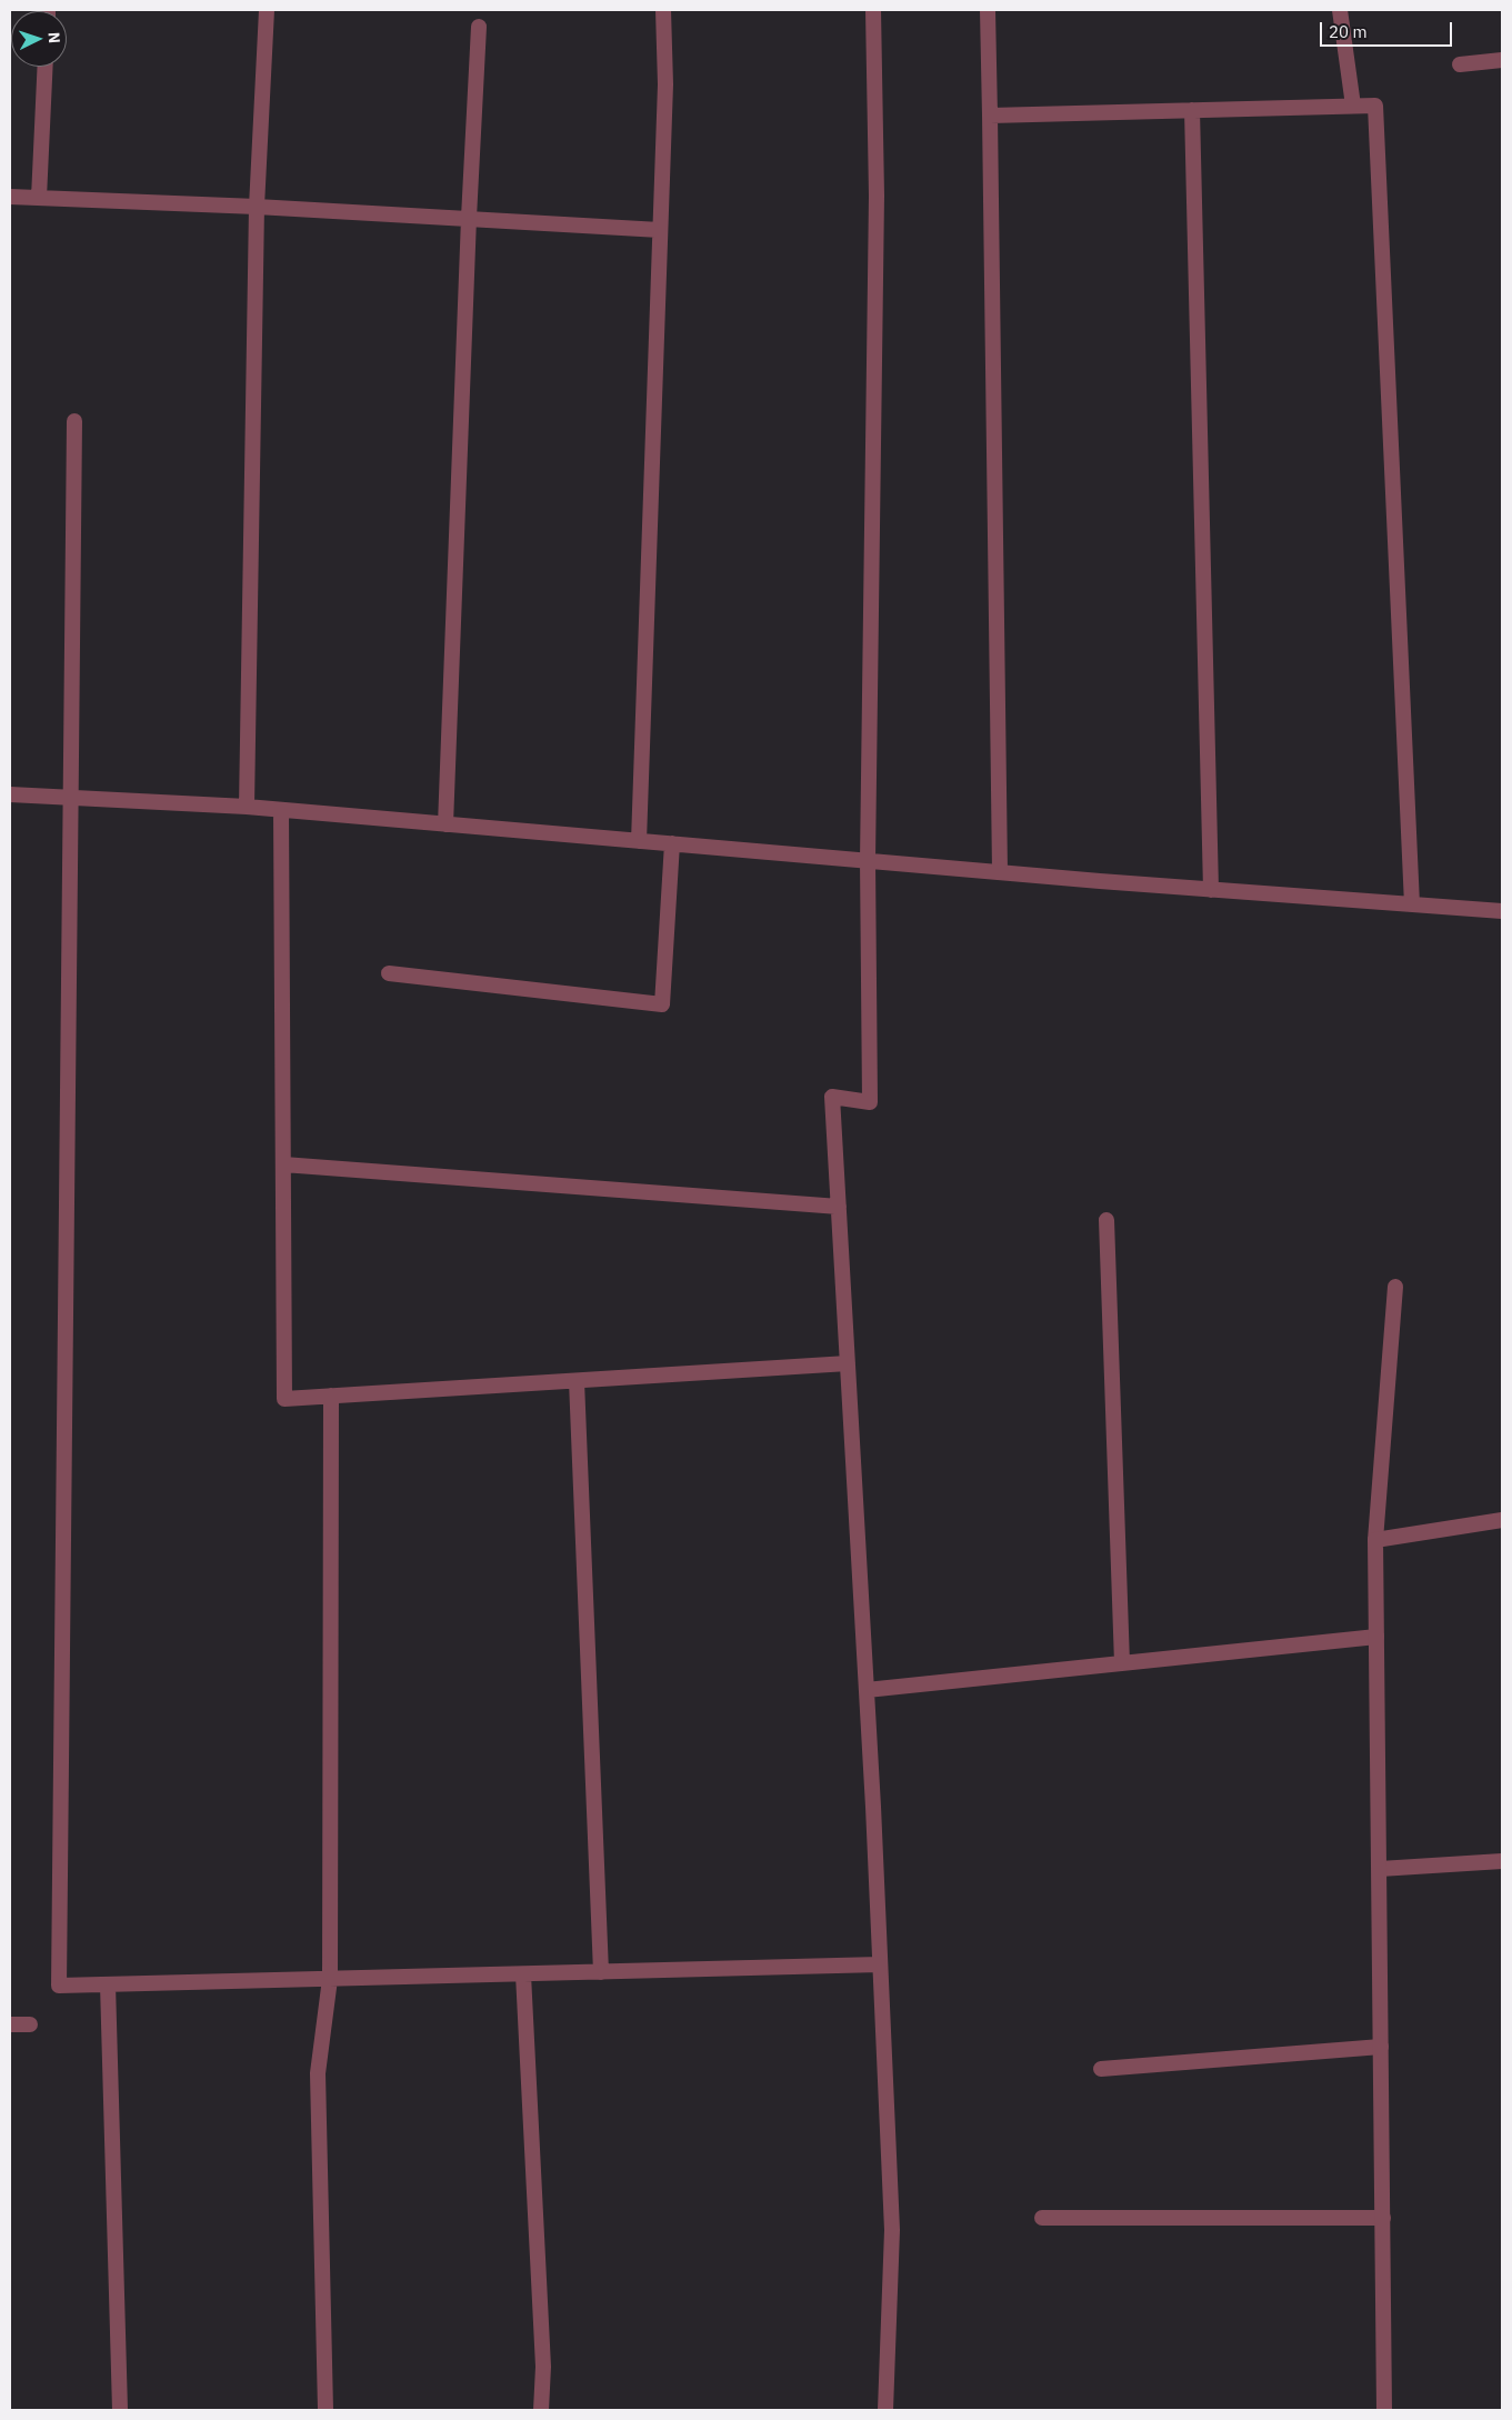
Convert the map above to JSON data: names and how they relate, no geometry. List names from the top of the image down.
{
  "scale_bar": "20 m",
  "north": "right"
}
